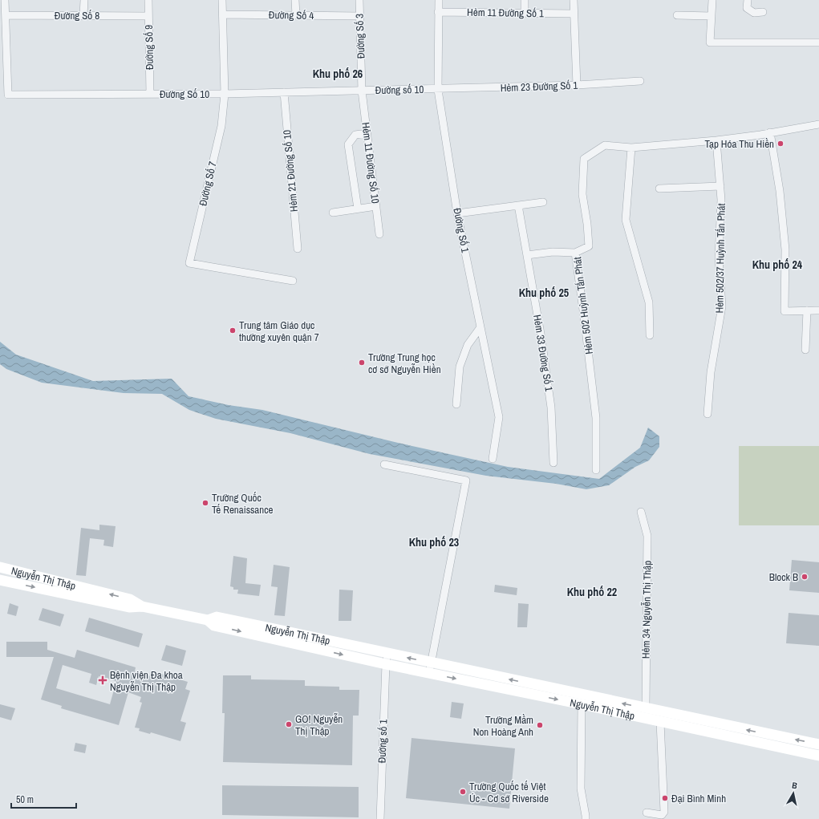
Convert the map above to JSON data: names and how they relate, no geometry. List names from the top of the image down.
{
  "streets": {
    "main road": ["Nguyễn Thị Thập"],
    "street": [
      "Hẻm 11 Đường Số 1",
      "Đường Số 8",
      "Đường Số 4",
      "Đường Số 3",
      "Đường Số 9",
      "Hẻm 23 Đường Số 1",
      "Đường số 10",
      "Đường Số 10",
      "Hẻm 11 Đường Số 10",
      "Hẻm 21 Đường Số 10",
      "Đường Số 7",
      "Đường Số 1",
      "Hẻm 502/37 Huỳnh Tấn Phát",
      "Hẻm 502 Huỳnh Tấn Phát",
      "Hẻm 33 Đường Số 1",
      "Hẻm 34 Nguyễn Thị Thập",
      "Đường số 1"
    ]
  },
  "crossings": [
    ["Hẻm 11 Đường Số 1", "Đường Số 1"],
    ["Đường Số 8", "Đường Số 9"],
    ["Đường Số 8", "Đường Số 10"],
    ["Đường Số 4", "Đường Số 3"],
    ["Đường Số 4", "Đường Số 7"],
    ["Đường Số 3", "Đường số 10"],
    ["Đường Số 3", "Đường Số 10"],
    ["Đường Số 3", "Hẻm 11 Đường Số 10"],
    ["Đường Số 9", "Đường Số 10"],
    ["Hẻm 23 Đường Số 1", "Đường số 10"],
    ["Hẻm 23 Đường Số 1", "Đường Số 1"],
    ["Đường số 10", "Đường Số 10"],
    ["Đường số 10", "Hẻm 11 Đường Số 10"],
    ["Đường số 10", "Đường Số 1"],
    ["Đường Số 10", "Hẻm 11 Đường Số 10"],
    ["Đường Số 10", "Hẻm 21 Đường Số 10"],
    ["Đường Số 10", "Đường Số 7"],
    ["Hẻm 502/37 Huỳnh Tấn Phát", "Hẻm 502 Huỳnh Tấn Phát"],
    ["Nguyễn Thị Thập", "Hẻm 34 Nguyễn Thị Thập"],
    ["Nguyễn Thị Thập", "Đường số 1"]
  ],
  "districts": [
    "Khu phố 26",
    "Khu phố 24",
    "Khu phố 25",
    "Khu phố 23",
    "Khu phố 22"
  ],
  "places": {
    "other": [
      "Tạp Hóa Thu Hiền",
      "Trung tâm Giáo dục thường xuyên quận 7",
      "Trường Trung học cơ sở Nguyễn Hiền",
      "Trường Quốc Tế Renaissance",
      "Block B",
      "GO! Nguyễn Thị Thập",
      "Trường Mầm Non Hoàng Anh",
      "Trường Quốc tế Việt Úc - Cơ sở Riverside",
      "Đại Bình Minh"
    ],
    "health": ["Bệnh viện Đa khoa Nguyễn Thị Thập"]
  },
  "scale_bar": "50 m",
  "north": "top"
}
